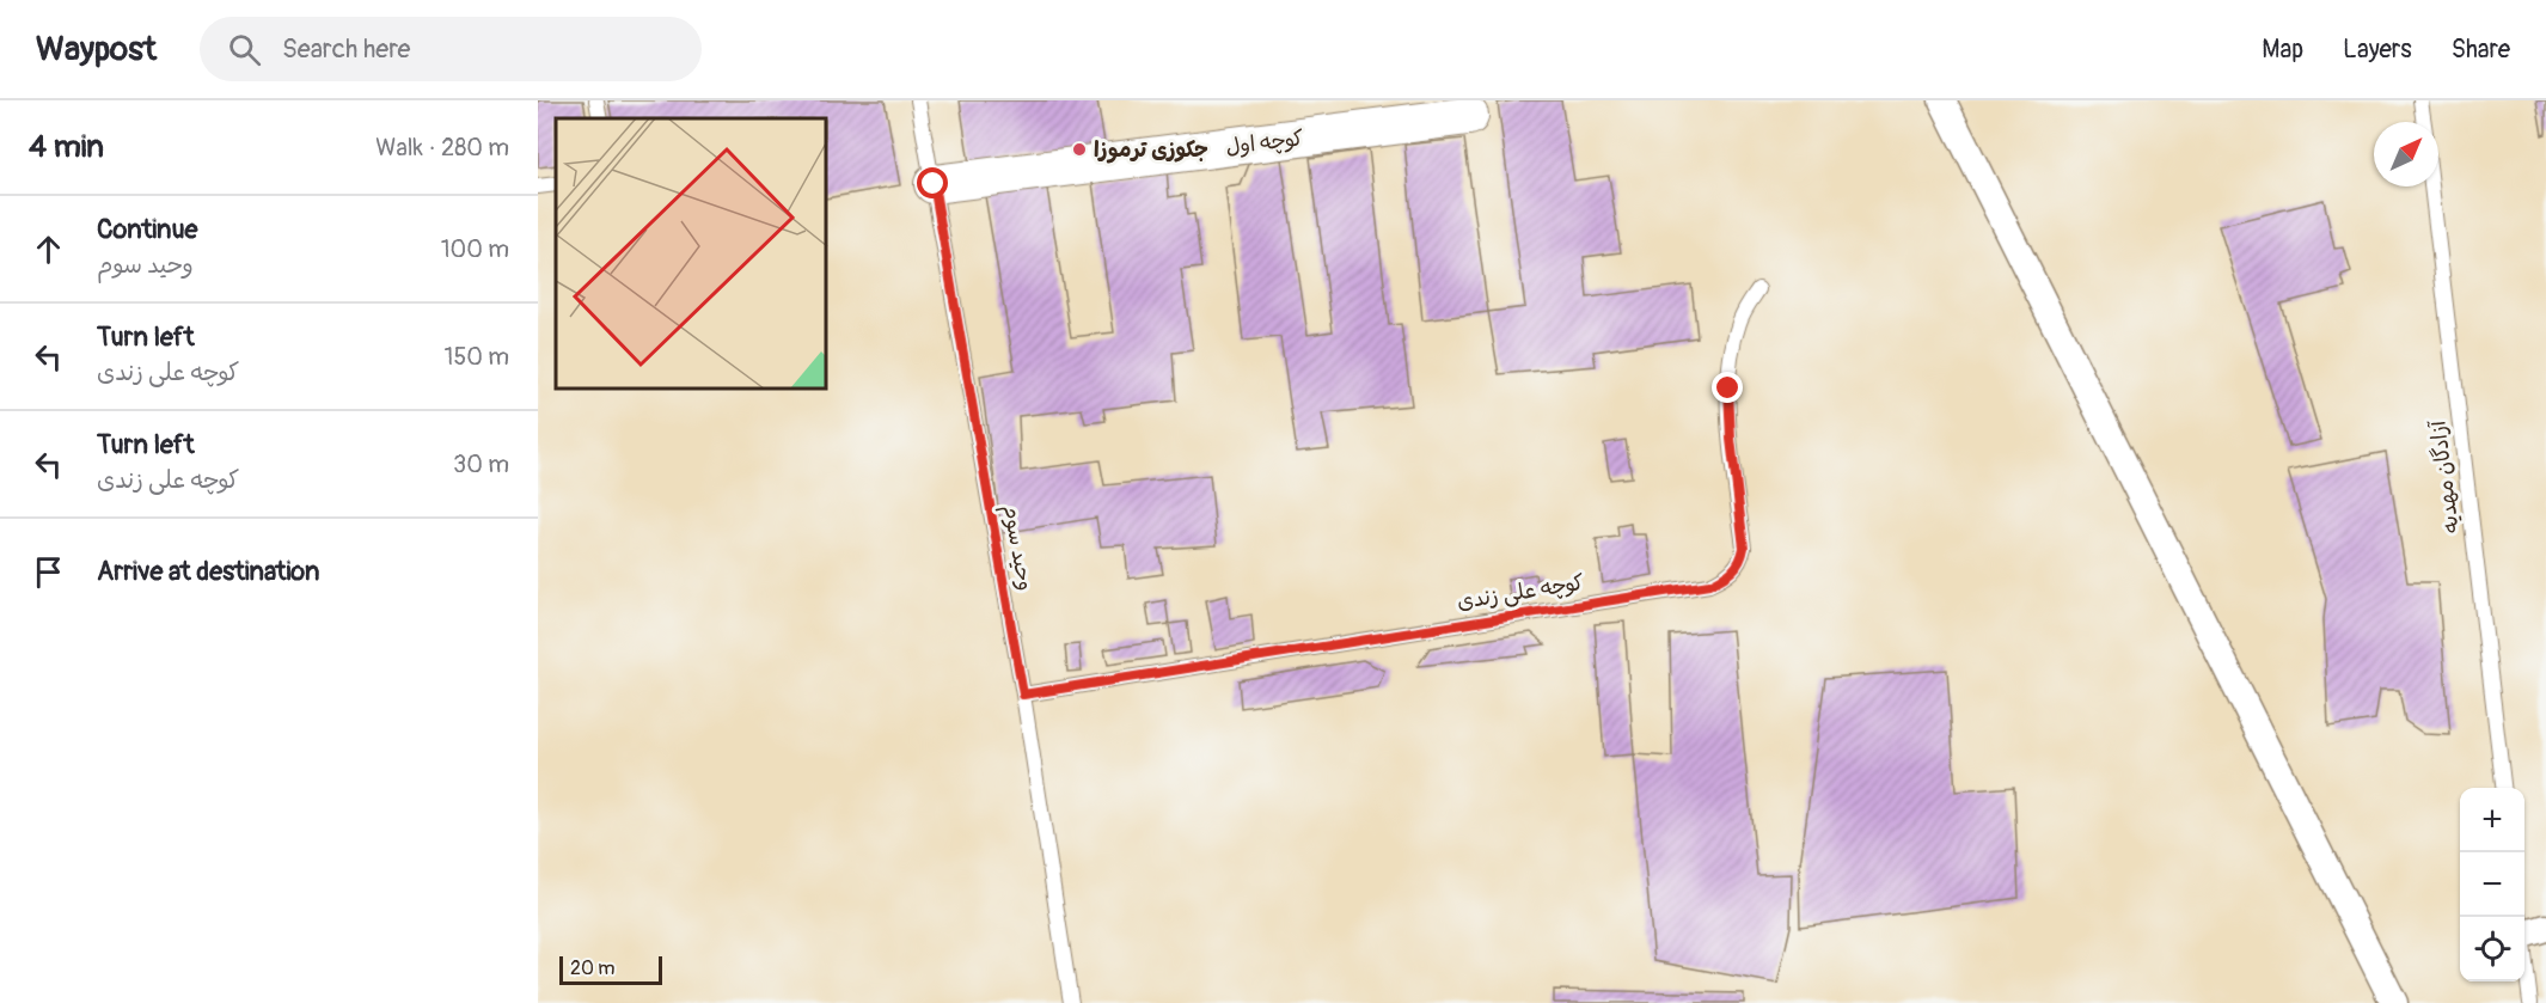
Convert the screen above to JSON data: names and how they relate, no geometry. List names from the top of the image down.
{
  "streets": {
    "street": ["کوچه اول"],
    "lane": ["آزادگان مهدیه", "وحید سوم", "کوچه علی زندی"]
  },
  "crossings": [
    ["کوچه اول", "وحید سوم"],
    ["وحید سوم", "کوچه علی زندی"]
  ],
  "places": ["جکوزی ترموزا"],
  "scale_bar": "20 m",
  "north": "top right",
  "page": {
    "header": "Waypost",
    "search": "Search here",
    "nav": ["Map", "Layers", "Share"],
    "heading": ["4 min", "Walk · 280 m"],
    "list": [
      ["Continue", "وحید سوم", "100 m"],
      ["Turn left", "کوچه علی زندی", "150 m"],
      ["Turn left", "کوچه علی زندی", "30 m"],
      "Arrive at destination"
    ],
    "map_buttons": ["+", "−"],
    "scale": "20 m"
  }
}
